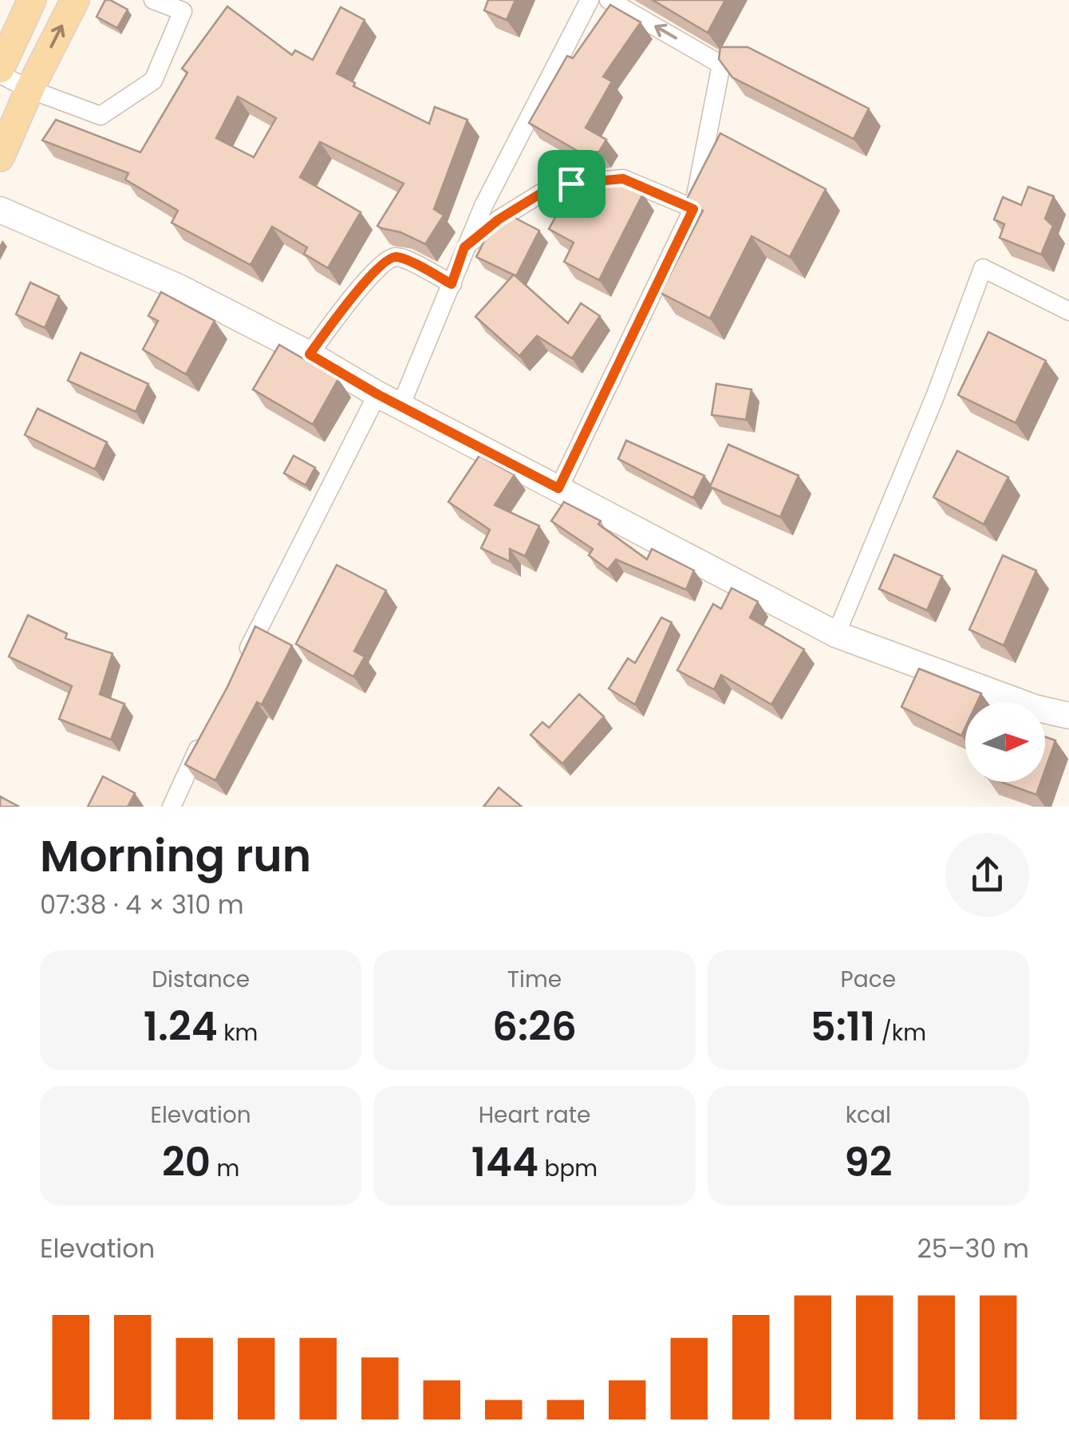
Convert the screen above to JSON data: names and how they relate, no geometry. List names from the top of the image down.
{
  "north": "right",
  "page": {
    "heading": ["Morning run", "07:38 · 4 × 310 m"],
    "stats": [
      ["Distance", "1.24 km"],
      ["Time", "6:26"],
      ["Pace", "5:11 /km"],
      ["Elevation", "20 m"],
      ["Heart rate", "144 bpm"],
      ["kcal", "92"]
    ],
    "chart": ["Elevation", "25–30 m"]
  }
}
